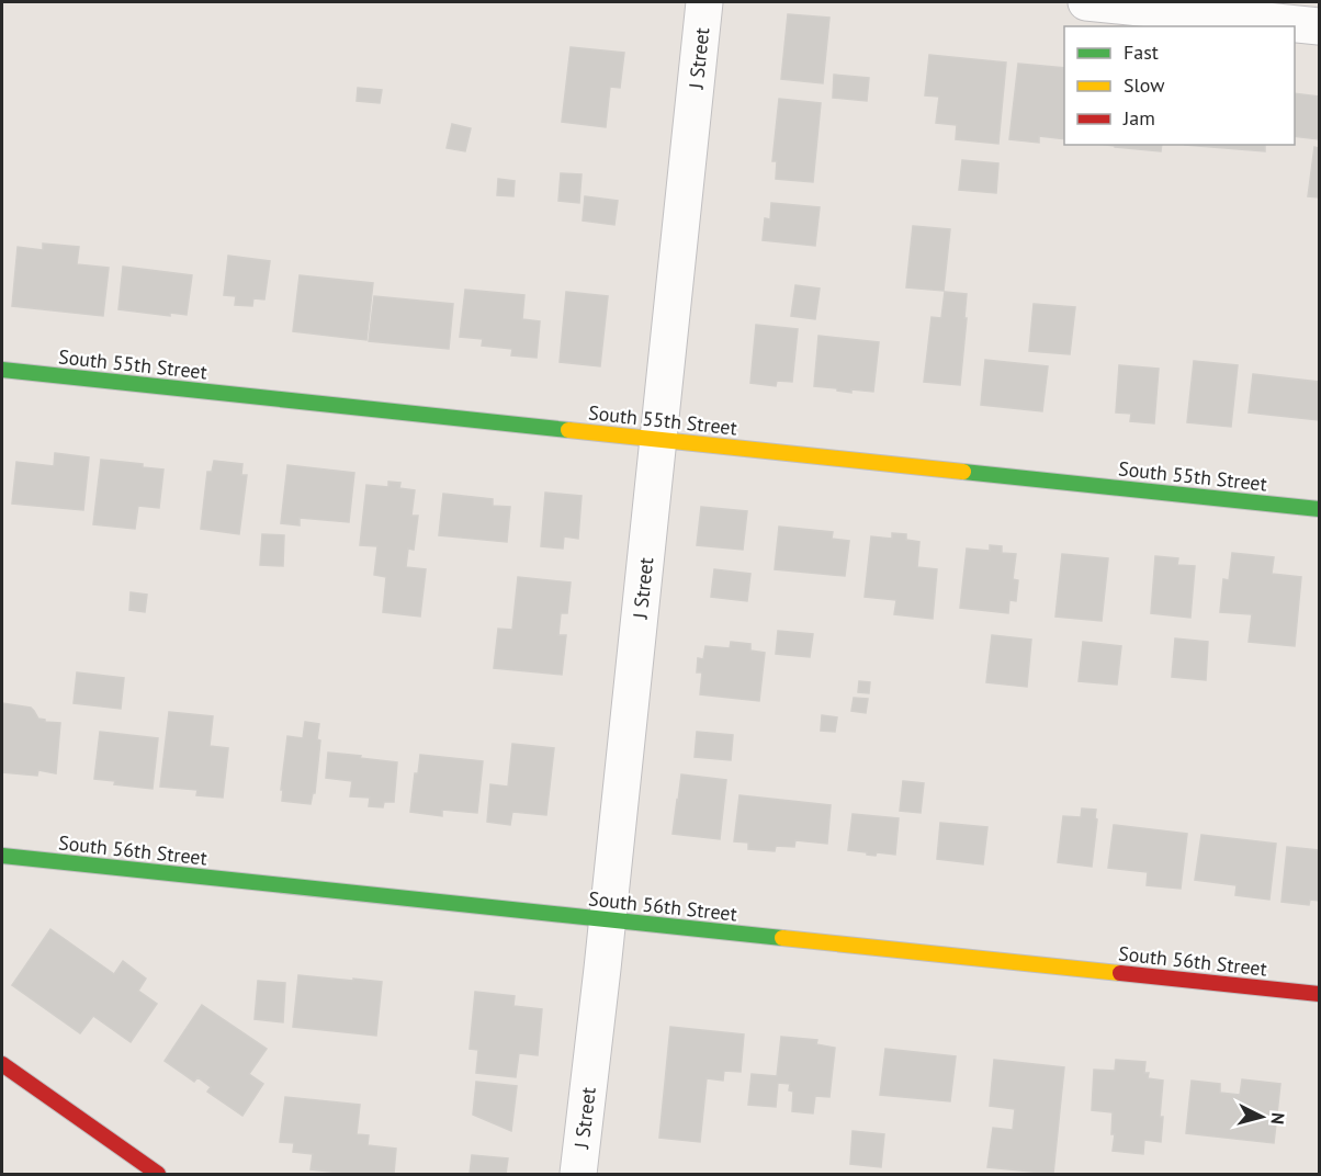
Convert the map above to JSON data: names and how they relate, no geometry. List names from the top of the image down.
{
  "streets": {
    "main road": ["South 55th Street", "South 56th Street"],
    "street": ["J Street"]
  },
  "crossings": [
    ["J Street", "South 55th Street"],
    ["J Street", "South 56th Street"]
  ],
  "legend": ["Fast", "Slow", "Jam"],
  "north": "right"
}
